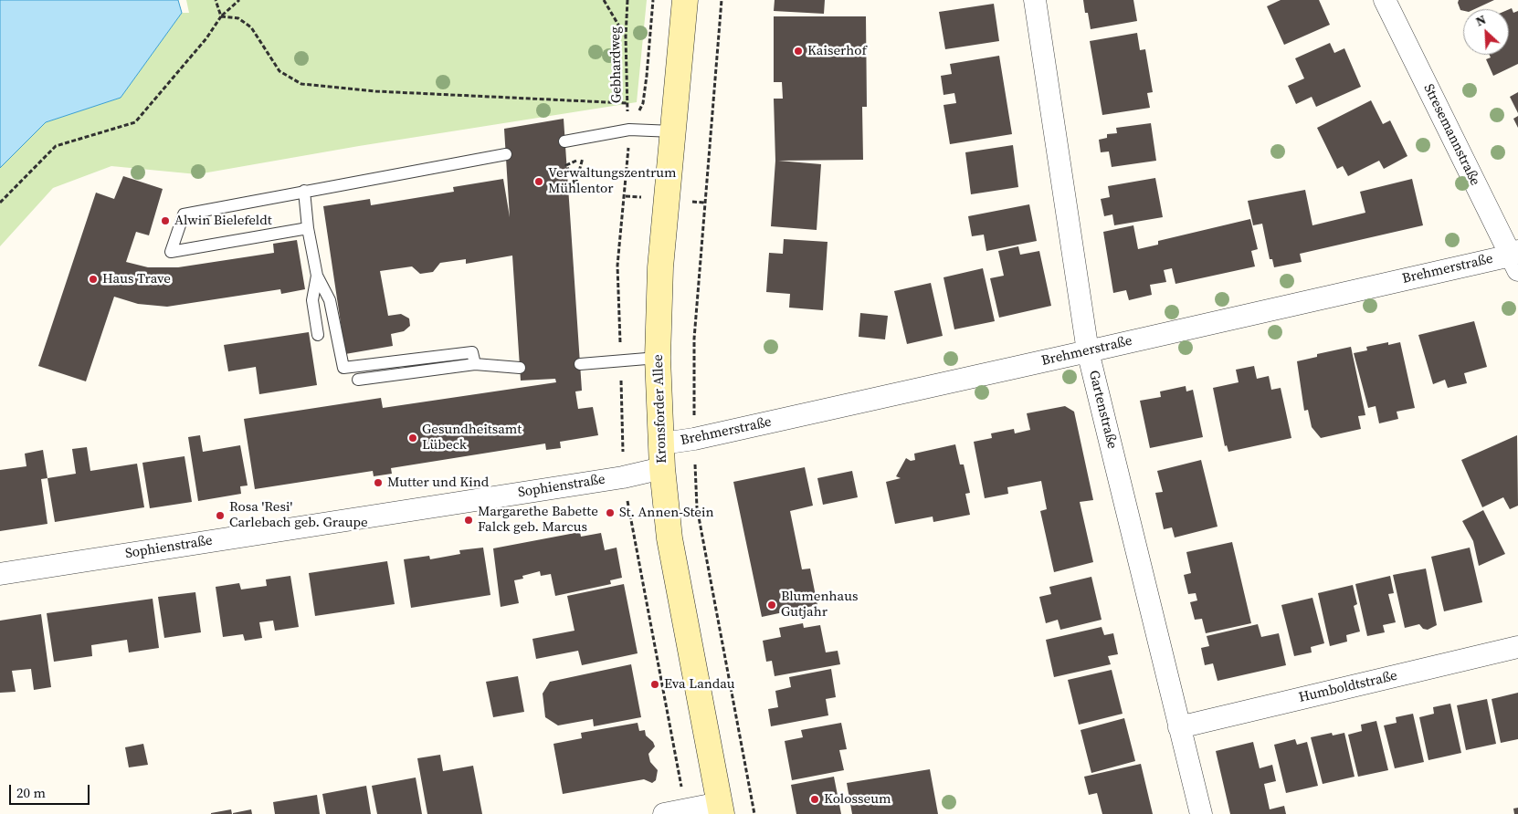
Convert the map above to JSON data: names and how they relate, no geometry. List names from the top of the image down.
{
  "streets": {
    "main road": ["Kronsforder Allee"],
    "street": [
      "Stresemannstraße",
      "Brehmerstraße",
      "Gartenstraße",
      "Sophienstraße",
      "Humboldtstraße"
    ],
    "path": ["Gebhardweg"]
  },
  "crossings": [
    ["Stresemannstraße", "Brehmerstraße"],
    ["Brehmerstraße", "Kronsforder Allee"],
    ["Brehmerstraße", "Gartenstraße"],
    ["Kronsforder Allee", "Sophienstraße"],
    ["Gartenstraße", "Humboldtstraße"]
  ],
  "places": [
    "Kaiserhof",
    "Verwaltungszentrum Mühlentor",
    "Alwin Bielefeldt",
    "Haus Trave",
    "Gesundheitsamt Lübeck",
    "Mutter und Kind",
    "St. Annen-Stein",
    "Rosa 'Resi' Carlebach geb. Graupe",
    "Margarethe Babette Falck geb. Marcus",
    "Blumenhaus Gutjahr",
    "Eva Landau",
    "Kolosseum"
  ],
  "scale_bar": "20 m",
  "north": "top left"
}
